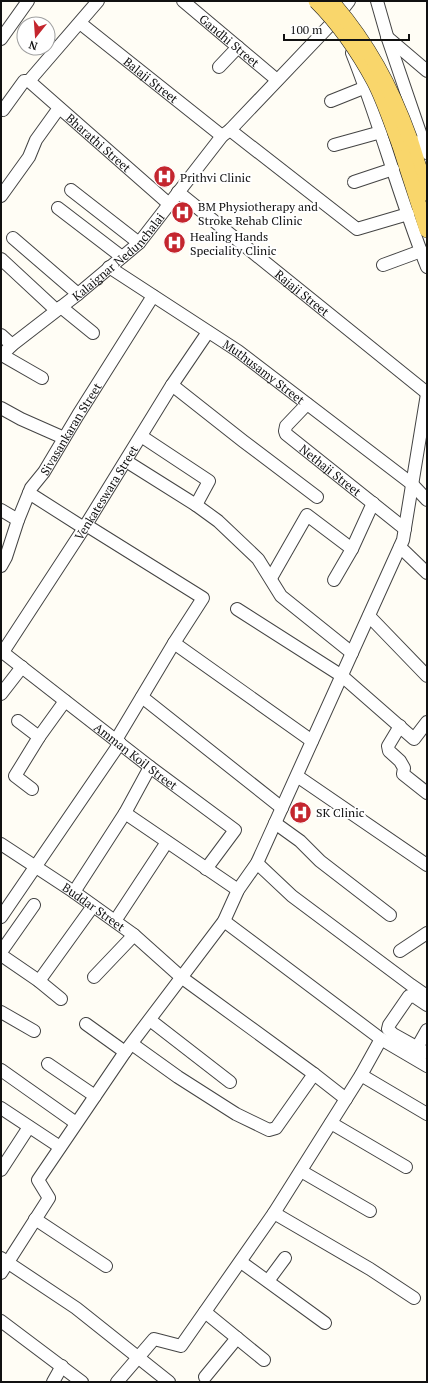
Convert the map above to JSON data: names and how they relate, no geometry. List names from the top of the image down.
{
  "streets": {
    "street": [
      "Gandhi Street",
      "Balaji Street",
      "Bharathi Street",
      "Kalaignar Nedunchalai",
      "Rajaji Street",
      "Muthusamy Street",
      "Sivasankaran Street",
      "Nethaji Street",
      "Venkateswara Street",
      "Amman Koil Street",
      "Buddar Street"
    ]
  },
  "crossings": [
    ["Gandhi Street", "Kalaignar Nedunchalai"],
    ["Balaji Street", "Kalaignar Nedunchalai"],
    ["Bharathi Street", "Kalaignar Nedunchalai"],
    ["Kalaignar Nedunchalai", "Rajaji Street"],
    ["Kalaignar Nedunchalai", "Muthusamy Street"],
    ["Muthusamy Street", "Sivasankaran Street"],
    ["Muthusamy Street", "Nethaji Street"],
    ["Muthusamy Street", "Venkateswara Street"],
    ["Venkateswara Street", "Amman Koil Street"]
  ],
  "places": {
    "hospital": [
      "Prithvi Clinic",
      "BM Physiotherapy and Stroke Rehab Clinic",
      "Healing Hands Speciality Clinic",
      "SK Clinic"
    ]
  },
  "scale_bar": "100 m",
  "north": "bottom"
}
